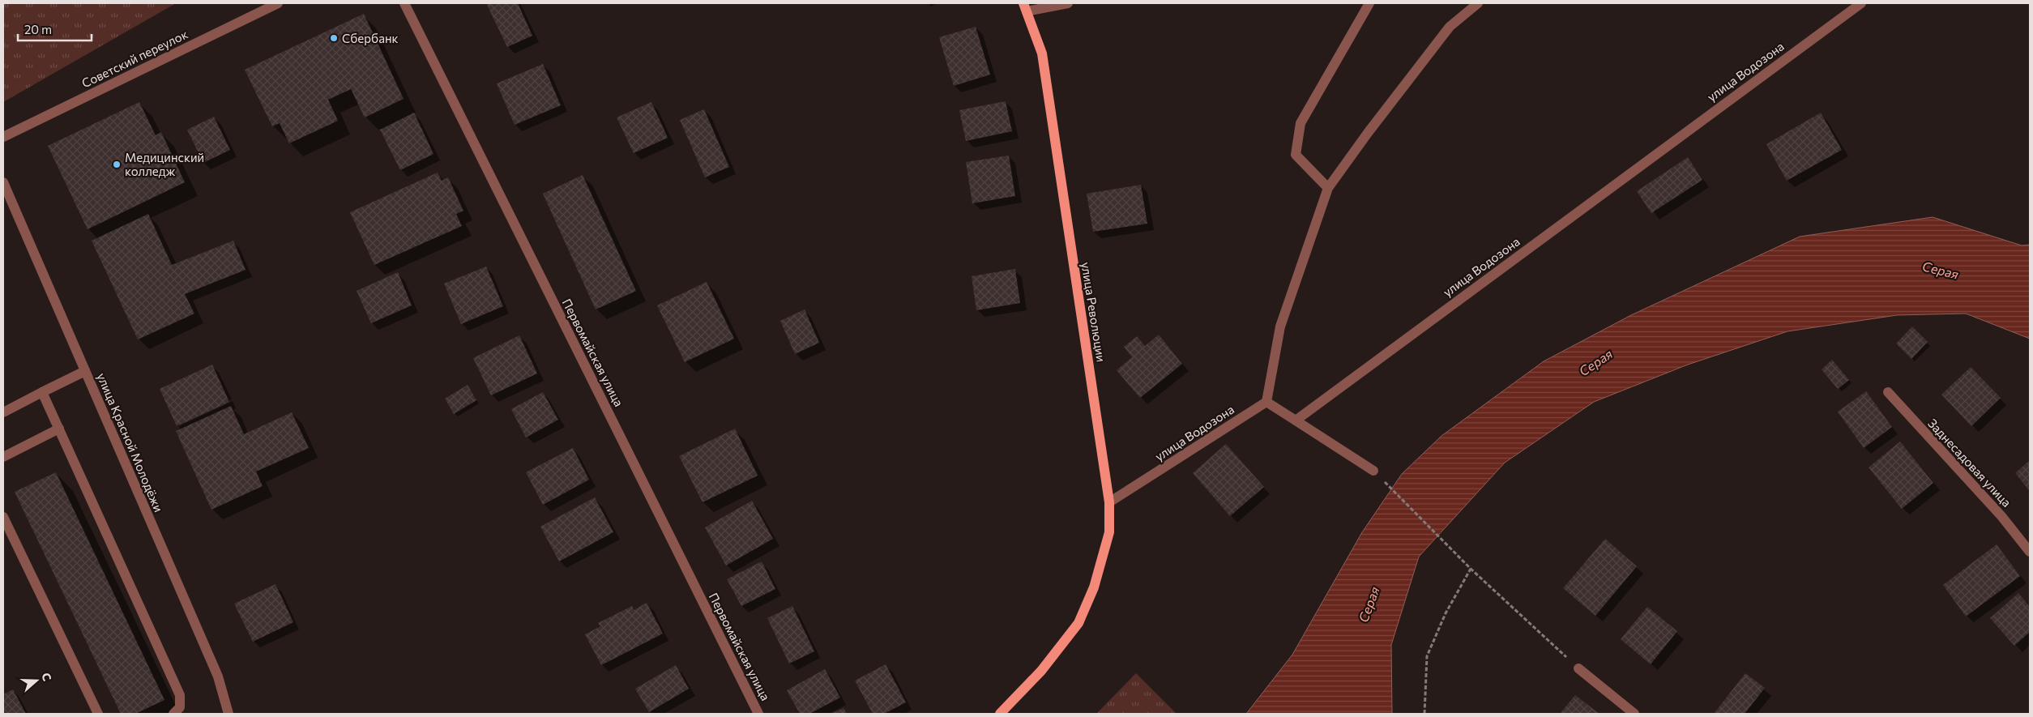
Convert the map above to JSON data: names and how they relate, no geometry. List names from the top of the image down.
{
  "streets": {
    "main road": ["улица Революции"],
    "street": [
      "Советский переулок",
      "улица Водозона",
      "Первомайская улица",
      "улица Красной Молодёжи",
      "Заднесадовая улица"
    ]
  },
  "crossings": [
    ["улица Водозона", "улица Революции"]
  ],
  "water": ["Серая"],
  "places": ["Сбербанк", "Медицинский колледж"],
  "scale_bar": "20 m",
  "north": "right"
}
